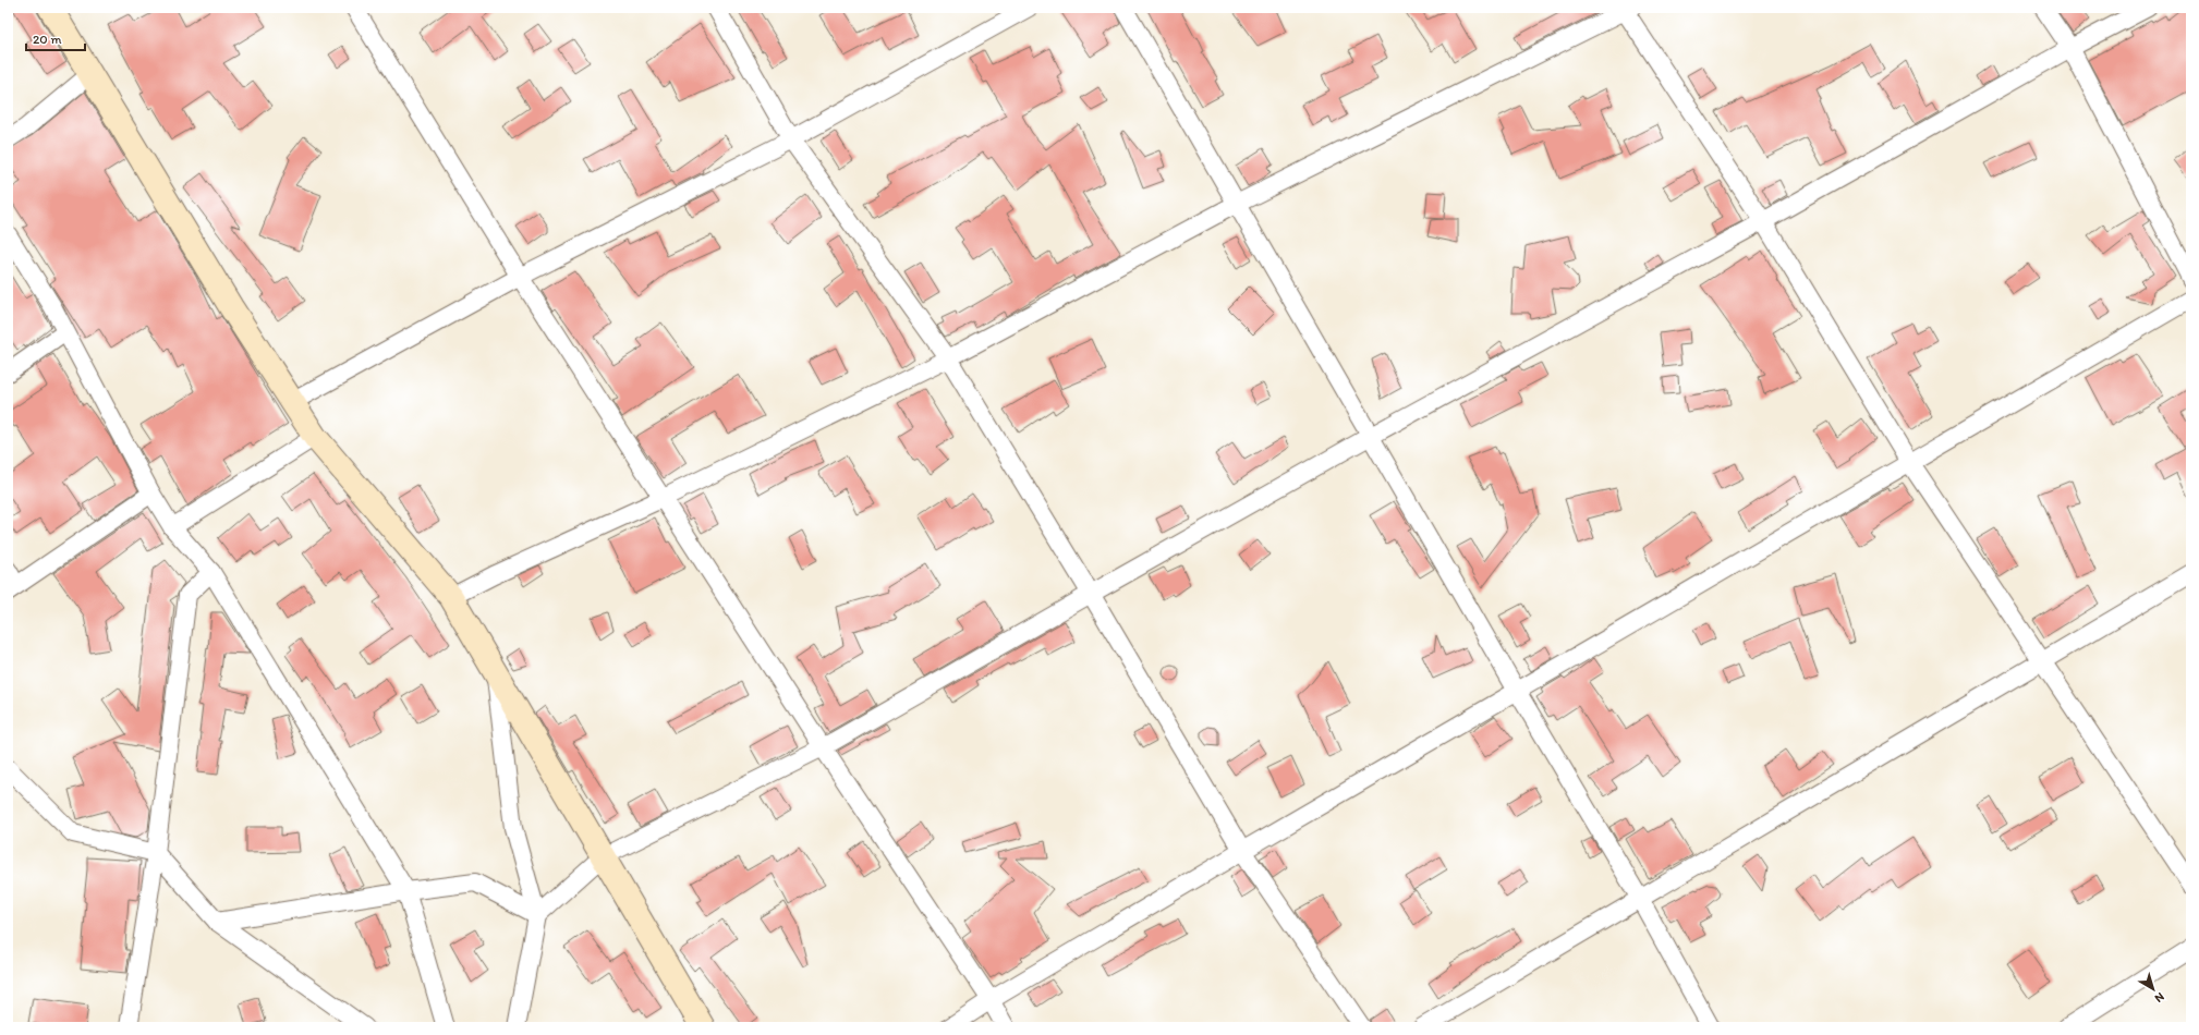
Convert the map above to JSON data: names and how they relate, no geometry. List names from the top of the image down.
{
  "scale_bar": "20 m",
  "north": "bottom right"
}
